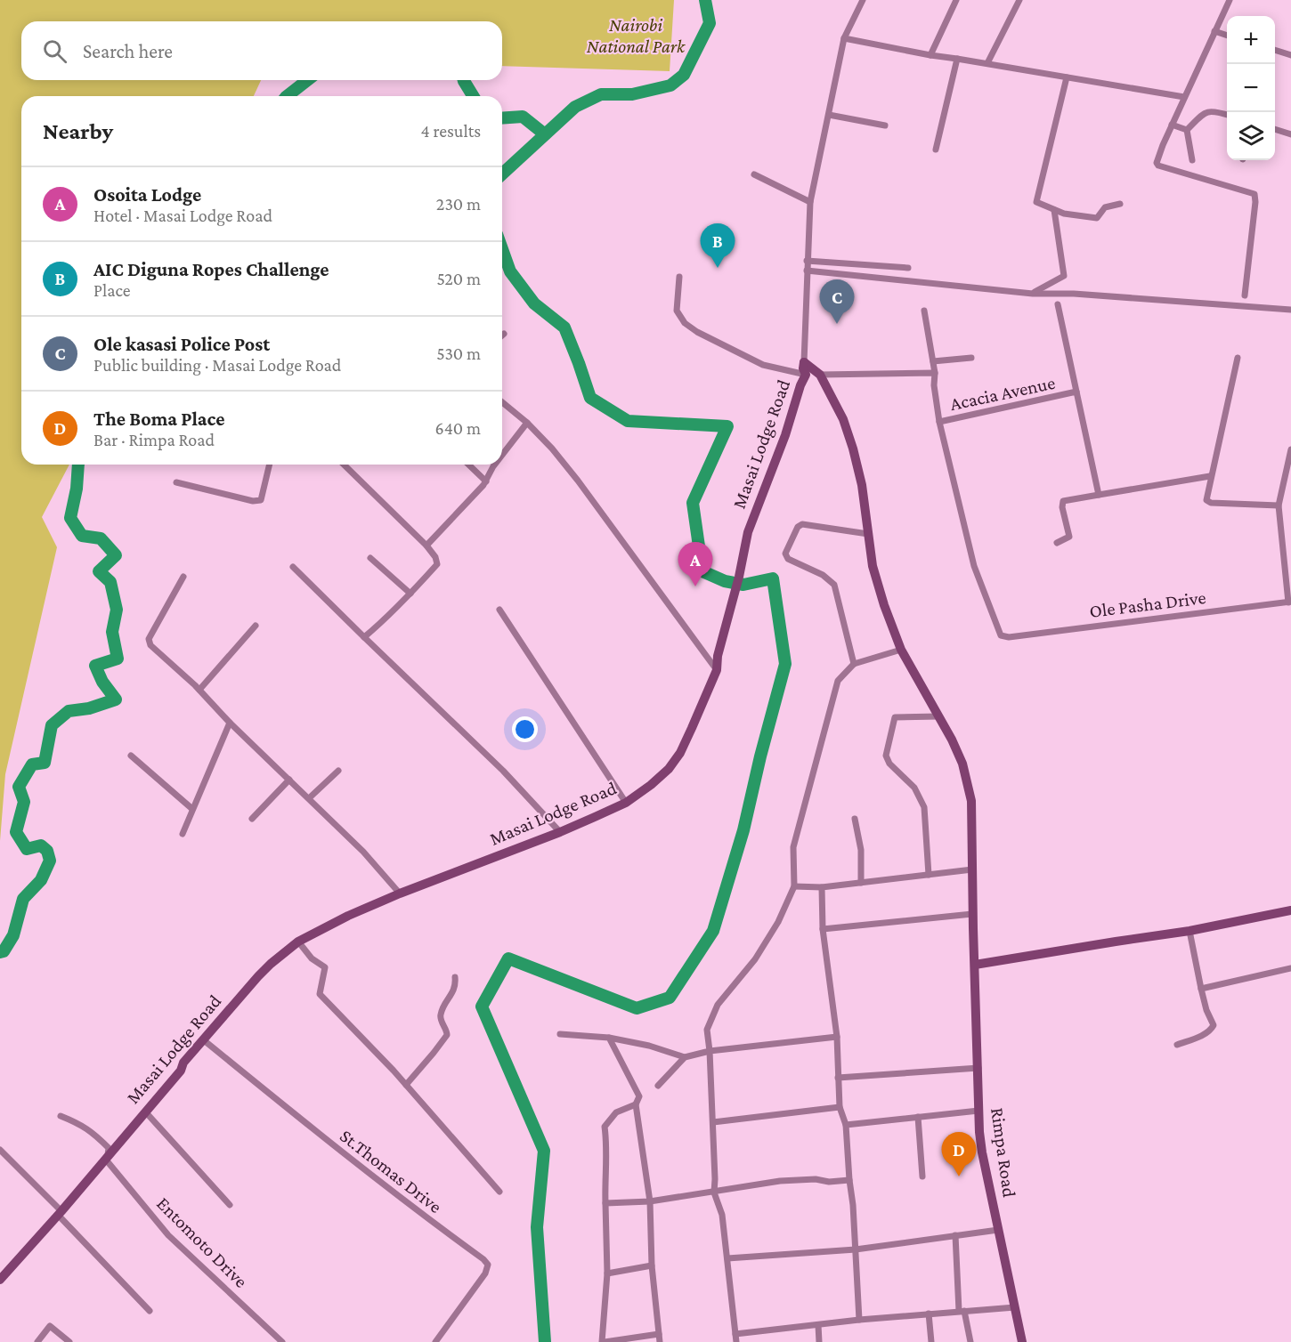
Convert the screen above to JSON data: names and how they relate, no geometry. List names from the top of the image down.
{
  "streets": {
    "street": [
      "Acacia Avenue",
      "Masai Lodge Road",
      "Ole Pasha Drive",
      "Rimpa Road",
      "St.Thomas Drive",
      "Entomoto Drive"
    ]
  },
  "crossings": [
    ["Acacia Avenue", "Ole Pasha Drive"],
    ["Masai Lodge Road", "St.Thomas Drive"],
    ["Masai Lodge Road", "Entomoto Drive"]
  ],
  "parks": ["Nairobi National Park"],
  "page": {
    "map_buttons": ["+", "−"],
    "search": "Search here",
    "heading": ["Nearby", "4 results"],
    "list": [
      {
        "mark": "A",
        "name": "Osoita Lodge",
        "note": "Hotel · Masai Lodge Road",
        "value": "230 m"
      },
      {
        "mark": "B",
        "name": "AIC Diguna Ropes Challenge",
        "note": "Place",
        "value": "520 m"
      },
      {
        "mark": "C",
        "name": "Ole kasasi Police Post",
        "note": "Public building · Masai Lodge Road",
        "value": "530 m"
      },
      {
        "mark": "D",
        "name": "The Boma Place",
        "note": "Bar · Rimpa Road",
        "value": "640 m"
      }
    ],
    "pins": [
      "B",
      "C",
      "A",
      "D"
    ]
  }
}
